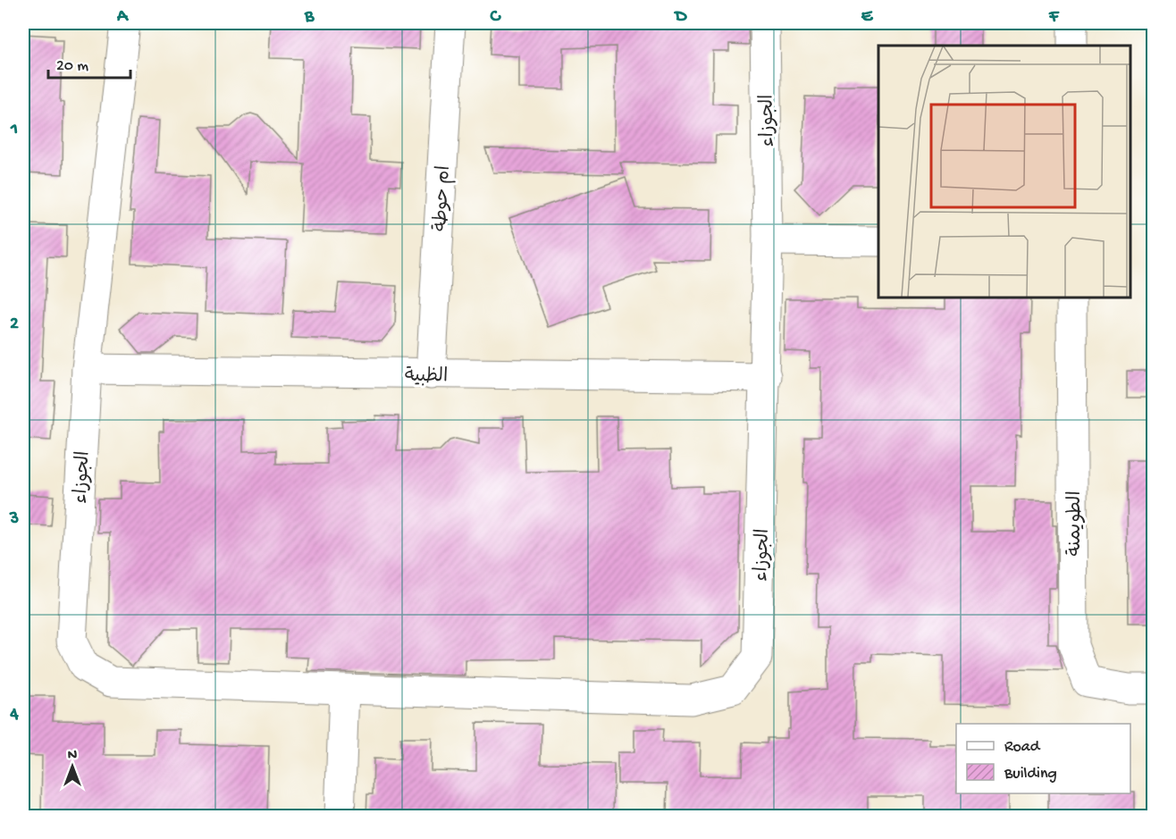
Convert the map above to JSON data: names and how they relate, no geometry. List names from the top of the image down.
{
  "streets": {
    "street": [
      "الجوزاء",
      "ام حوطة",
      "الظبية",
      "الطويمنة"
    ]
  },
  "crossings": [
    ["الجوزاء", "الظبية"],
    ["ام حوطة", "الظبية"]
  ],
  "legend": ["Road", "Building"],
  "scale_bar": "20 m",
  "north": "top",
  "grid": {
    "columns": [
      "A",
      "B",
      "C",
      "D",
      "E",
      "F"
    ],
    "rows": [
      "1",
      "2",
      "3",
      "4"
    ]
  }
}
